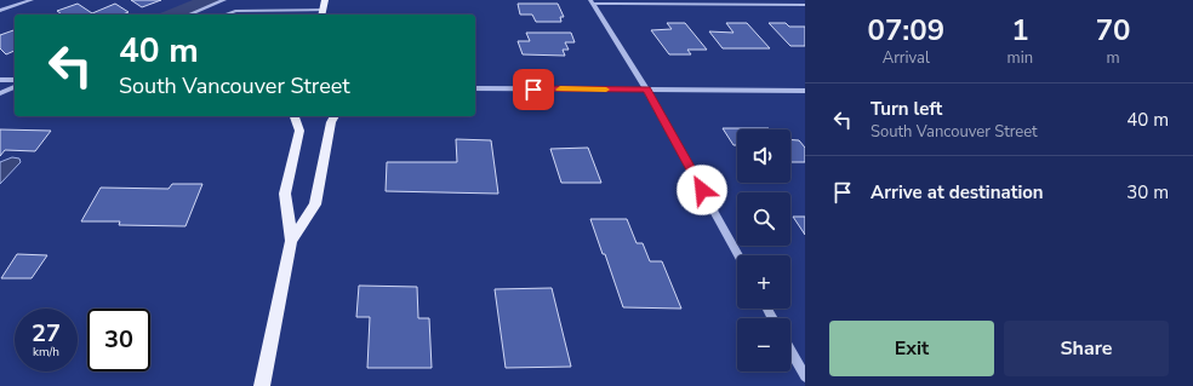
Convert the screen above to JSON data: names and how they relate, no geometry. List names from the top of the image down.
{
  "page": {
    "eta": [
      "07:09",
      "Arrival",
      "1",
      "min",
      "70",
      "m"
    ],
    "turn": ["40 m", "South Vancouver Street"],
    "list": [
      {
        "name": "Turn left",
        "note": "South Vancouver Street",
        "value": "40 m"
      },
      {
        "name": "Arrive at destination",
        "value": "30 m"
      }
    ],
    "map_buttons": ["+", "−"],
    "speed": "27 km/h",
    "limit": "30",
    "buttons": ["Exit", "Share"]
  }
}
